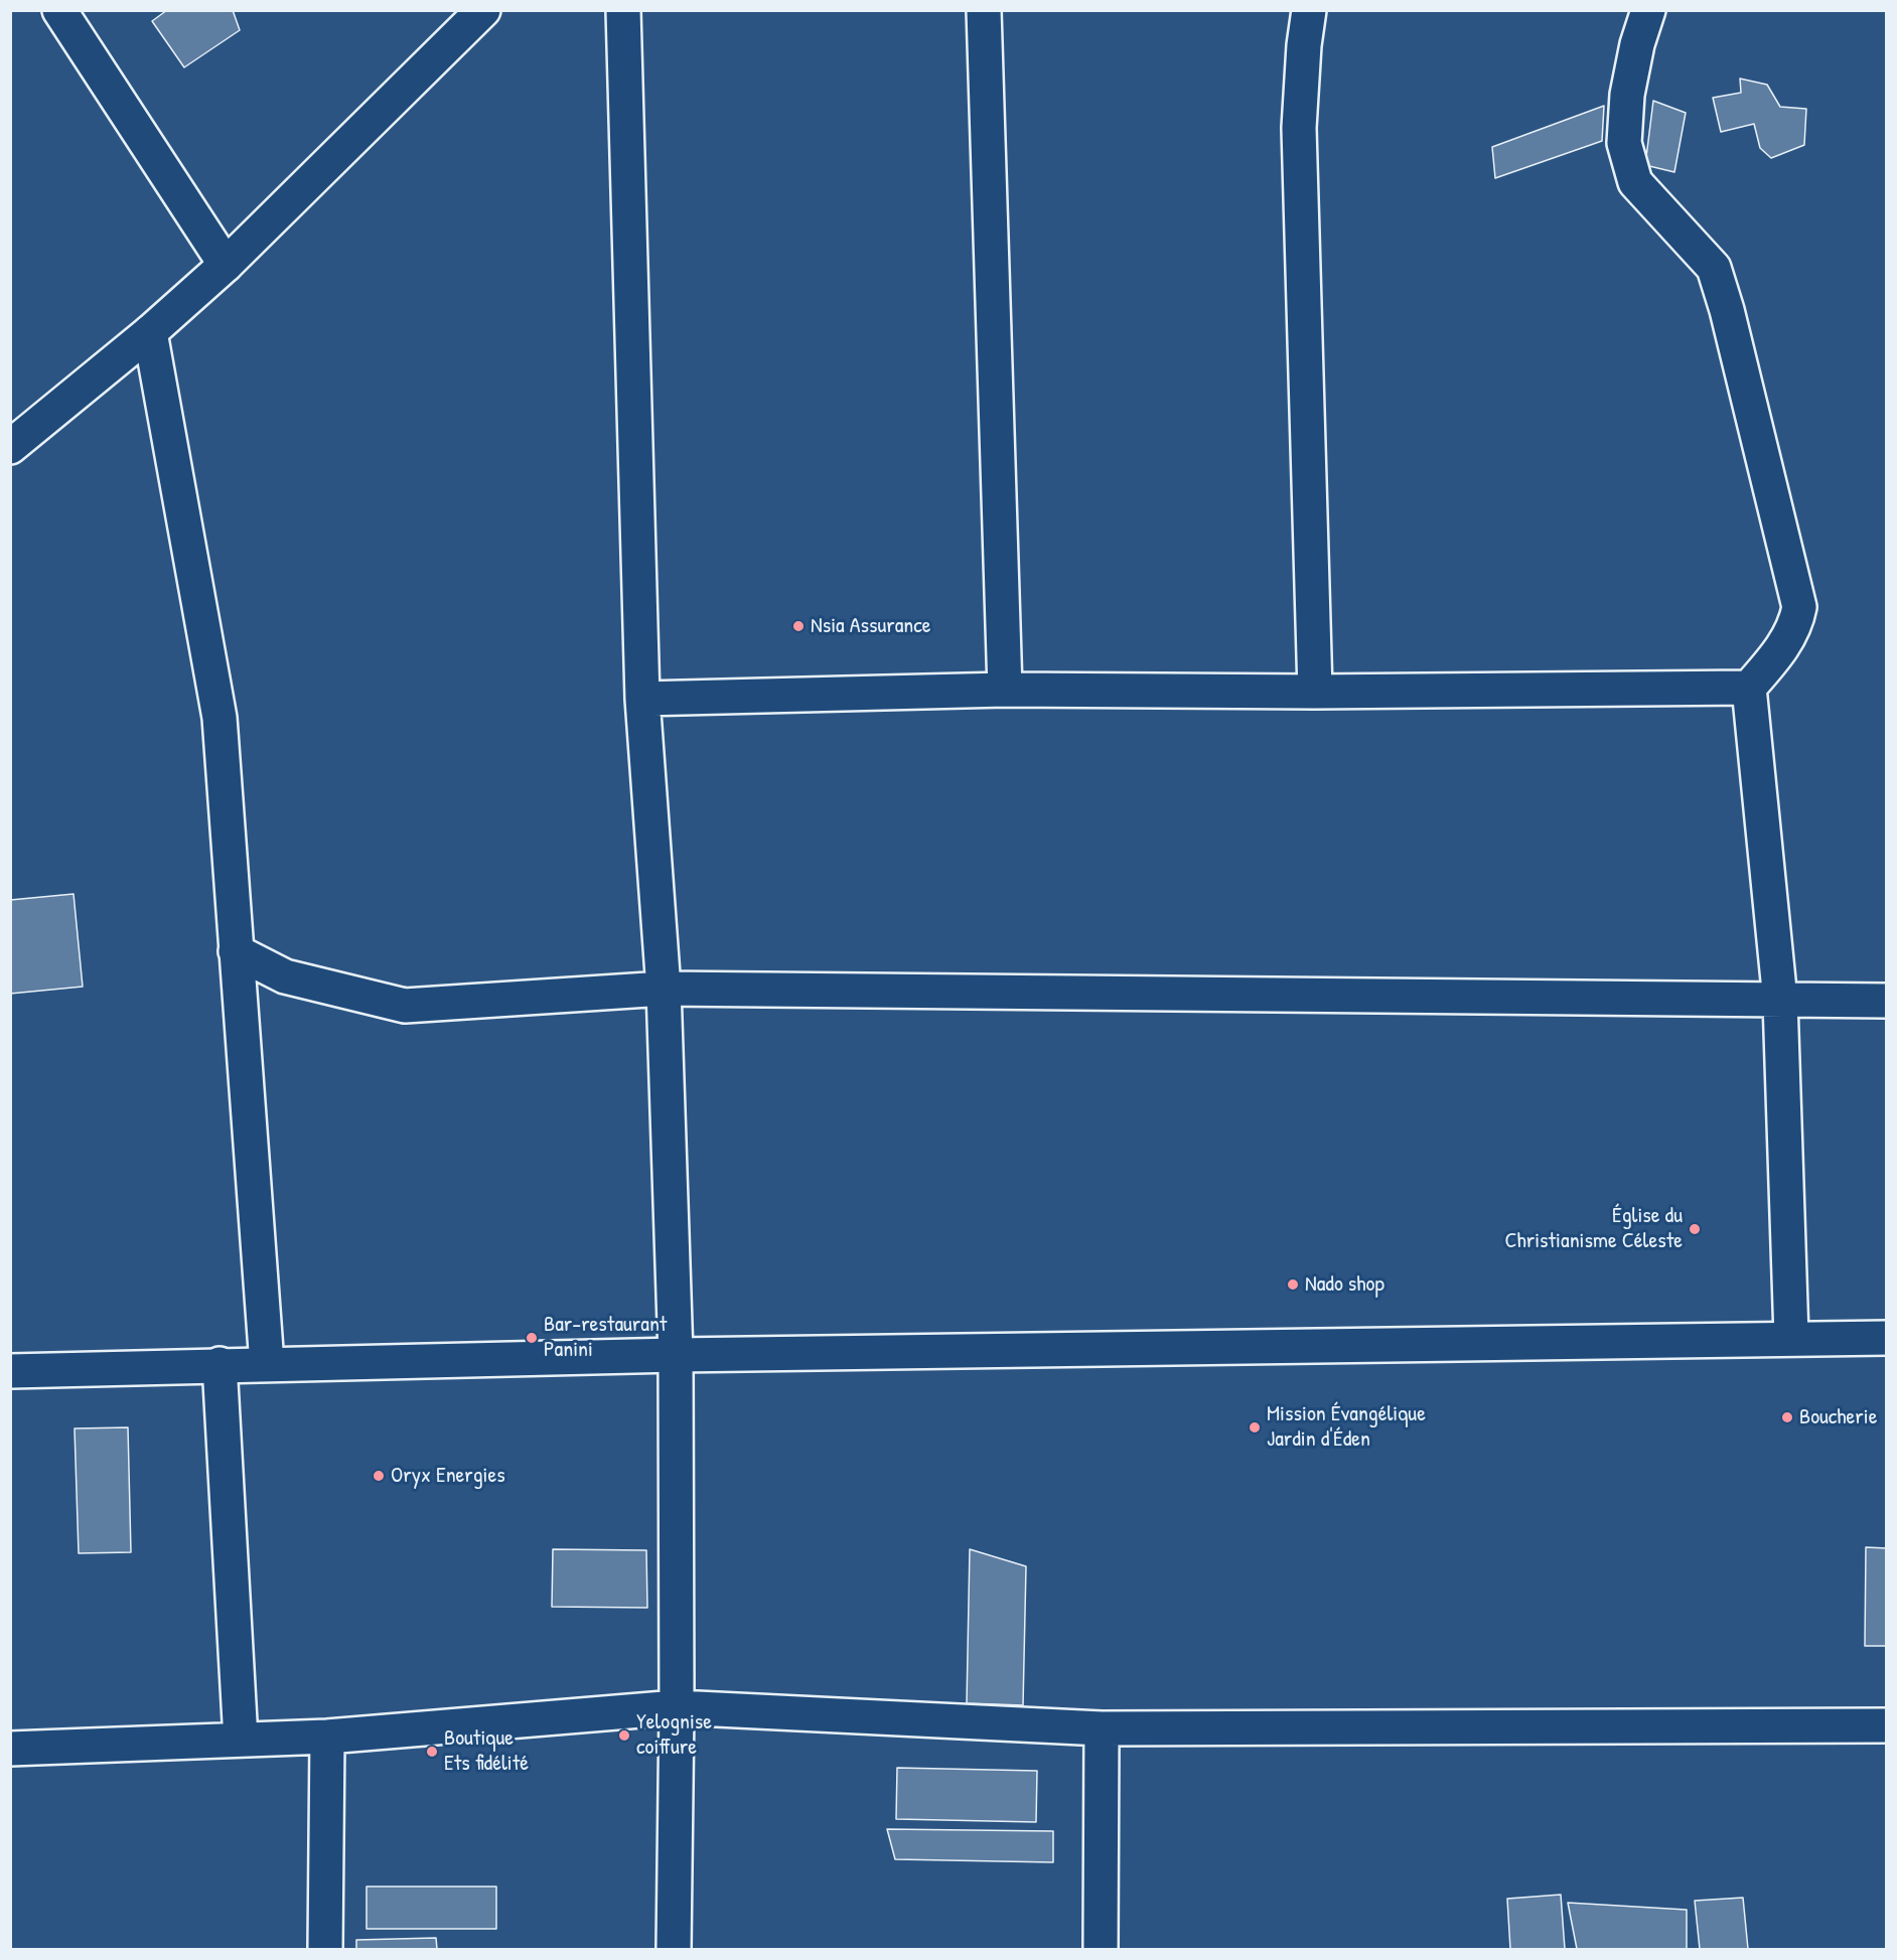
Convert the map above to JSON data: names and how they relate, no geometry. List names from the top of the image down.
{
  "places": [
    "Nsia Assurance",
    "Église du Christianisme Céleste",
    "Nado shop",
    "Bar-restaurant Panini",
    "Boucherie",
    "Mission Évangélique Jardin d'Éden",
    "Oryx Energies",
    "Yelognise coiffure",
    "Boutique Ets fidélité"
  ]
}
